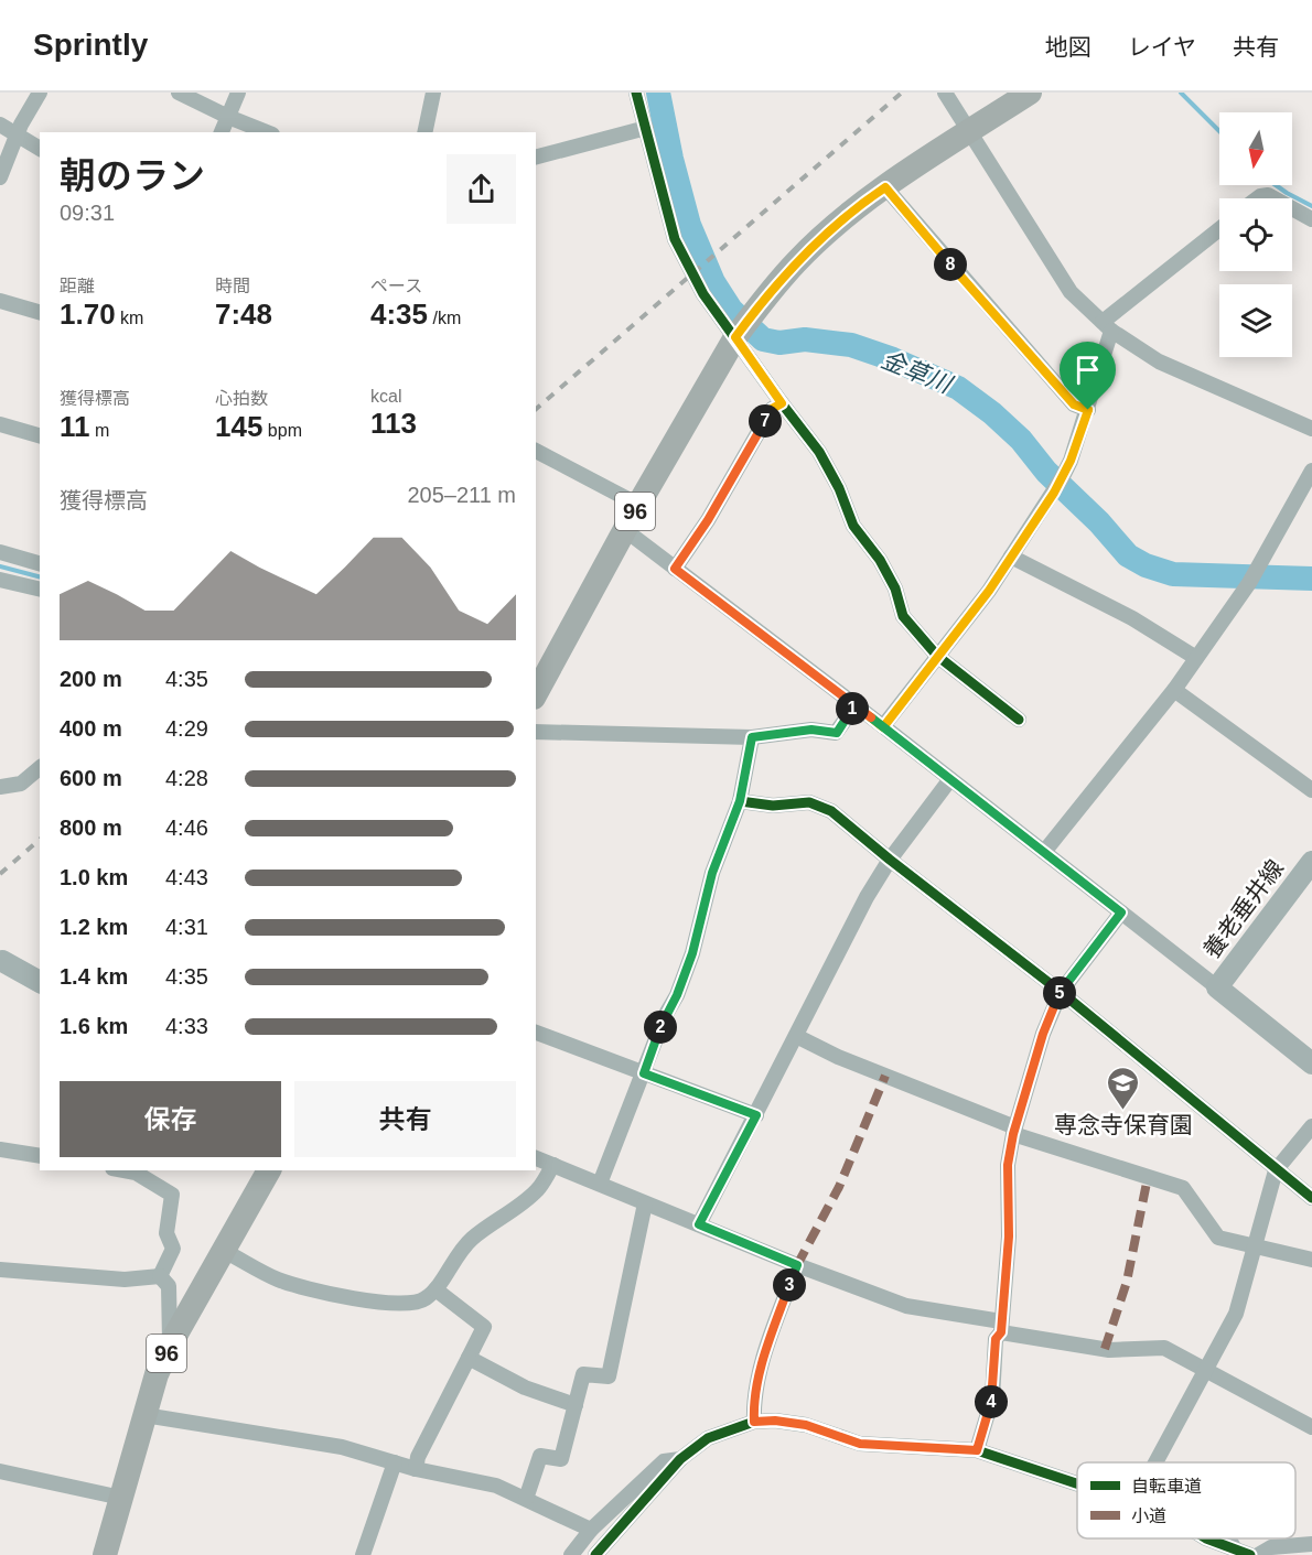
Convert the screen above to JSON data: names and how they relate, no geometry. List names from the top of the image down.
{
  "streets": {
    "main road": ["96", "養老垂井線"]
  },
  "water": ["金草川"],
  "places": {
    "school or university": ["専念寺保育園"]
  },
  "legend": ["自転車道", "小道"],
  "north": "bottom",
  "page": {
    "header": "Sprintly",
    "nav": ["地図", "レイヤ", "共有"],
    "heading": ["朝のラン", "09:31"],
    "stats": [
      ["距離", "1.70 km"],
      ["時間", "7:48"],
      ["ペース", "4:35 /km"],
      ["獲得標高", "11 m"],
      ["心拍数", "145 bpm"],
      ["kcal", "113"]
    ],
    "pins": [
      "8",
      "7",
      "1",
      "5",
      "2",
      "3",
      "4"
    ],
    "chart": ["獲得標高", "205–211 m"],
    "list": [
      {
        "name": "200 m",
        "note": "4:35"
      },
      {
        "name": "400 m",
        "note": "4:29"
      },
      {
        "name": "600 m",
        "note": "4:28"
      },
      {
        "name": "800 m",
        "note": "4:46"
      },
      {
        "name": "1.0 km",
        "note": "4:43"
      },
      {
        "name": "1.2 km",
        "note": "4:31"
      },
      {
        "name": "1.4 km",
        "note": "4:35"
      },
      {
        "name": "1.6 km",
        "note": "4:33"
      }
    ],
    "buttons": ["保存", "共有"]
  }
}
